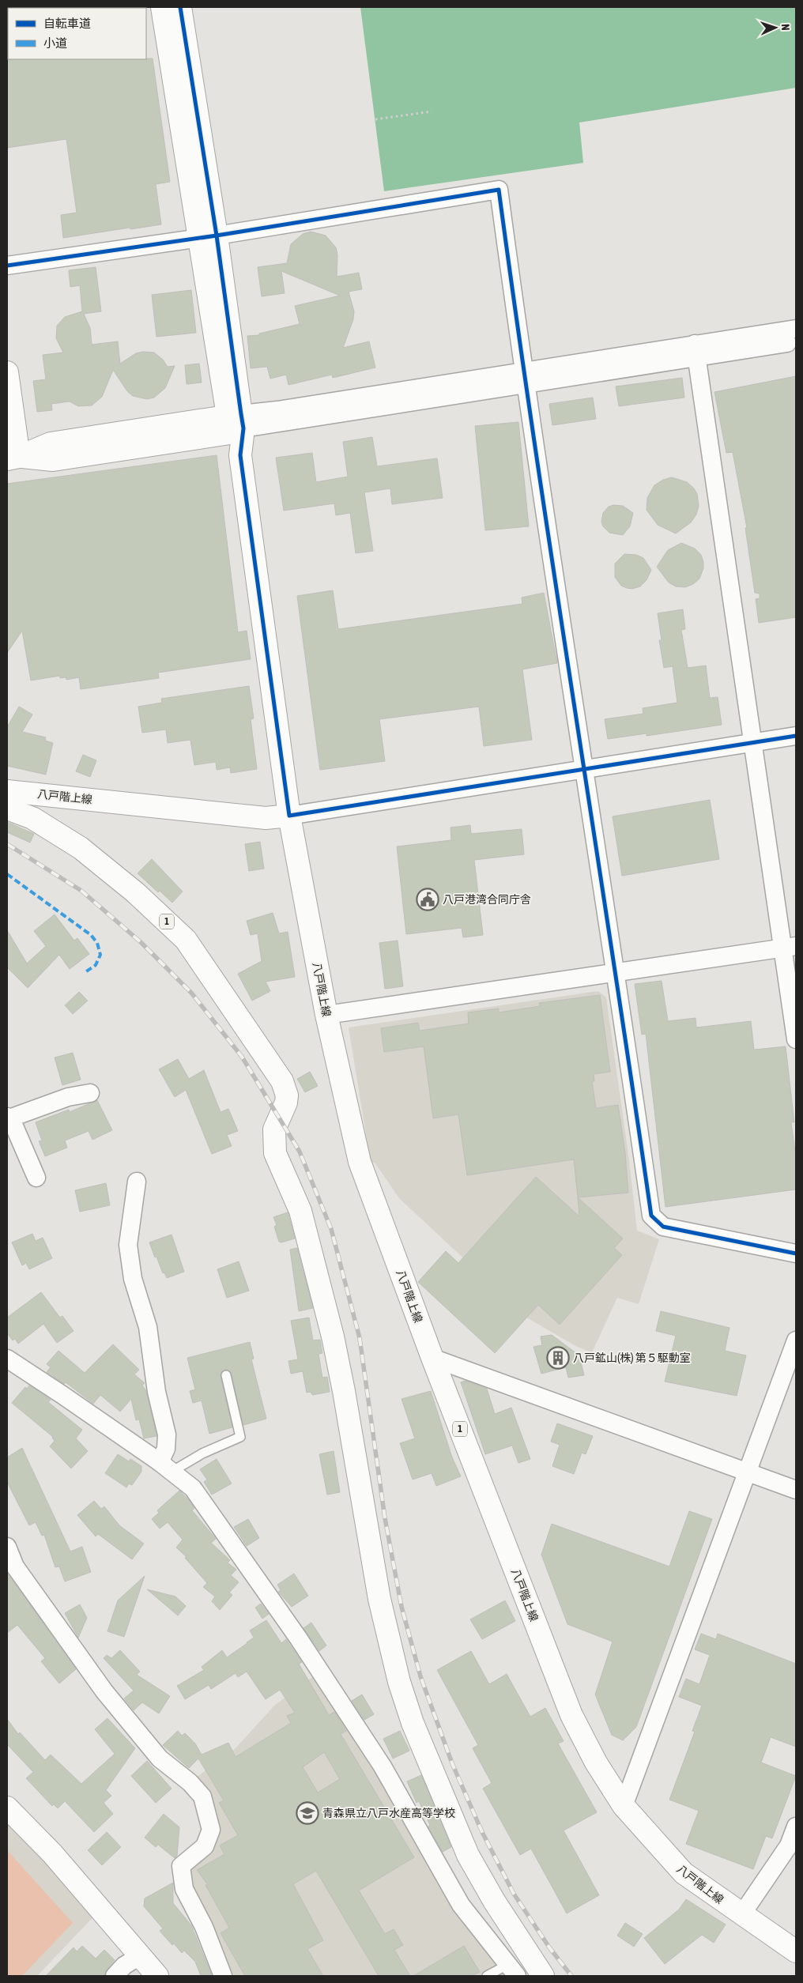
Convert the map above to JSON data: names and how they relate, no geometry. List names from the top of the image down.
{
  "streets": {
    "main road": ["八戸階上線", "1"]
  },
  "places": {
    "public building": ["八戸港湾合同庁舎"],
    "building": ["八戸鉱山(株) 第５駆動室"],
    "school or university": ["青森県立八戸水産高等学校"]
  },
  "legend": ["自転車道", "小道"],
  "north": "right"
}
